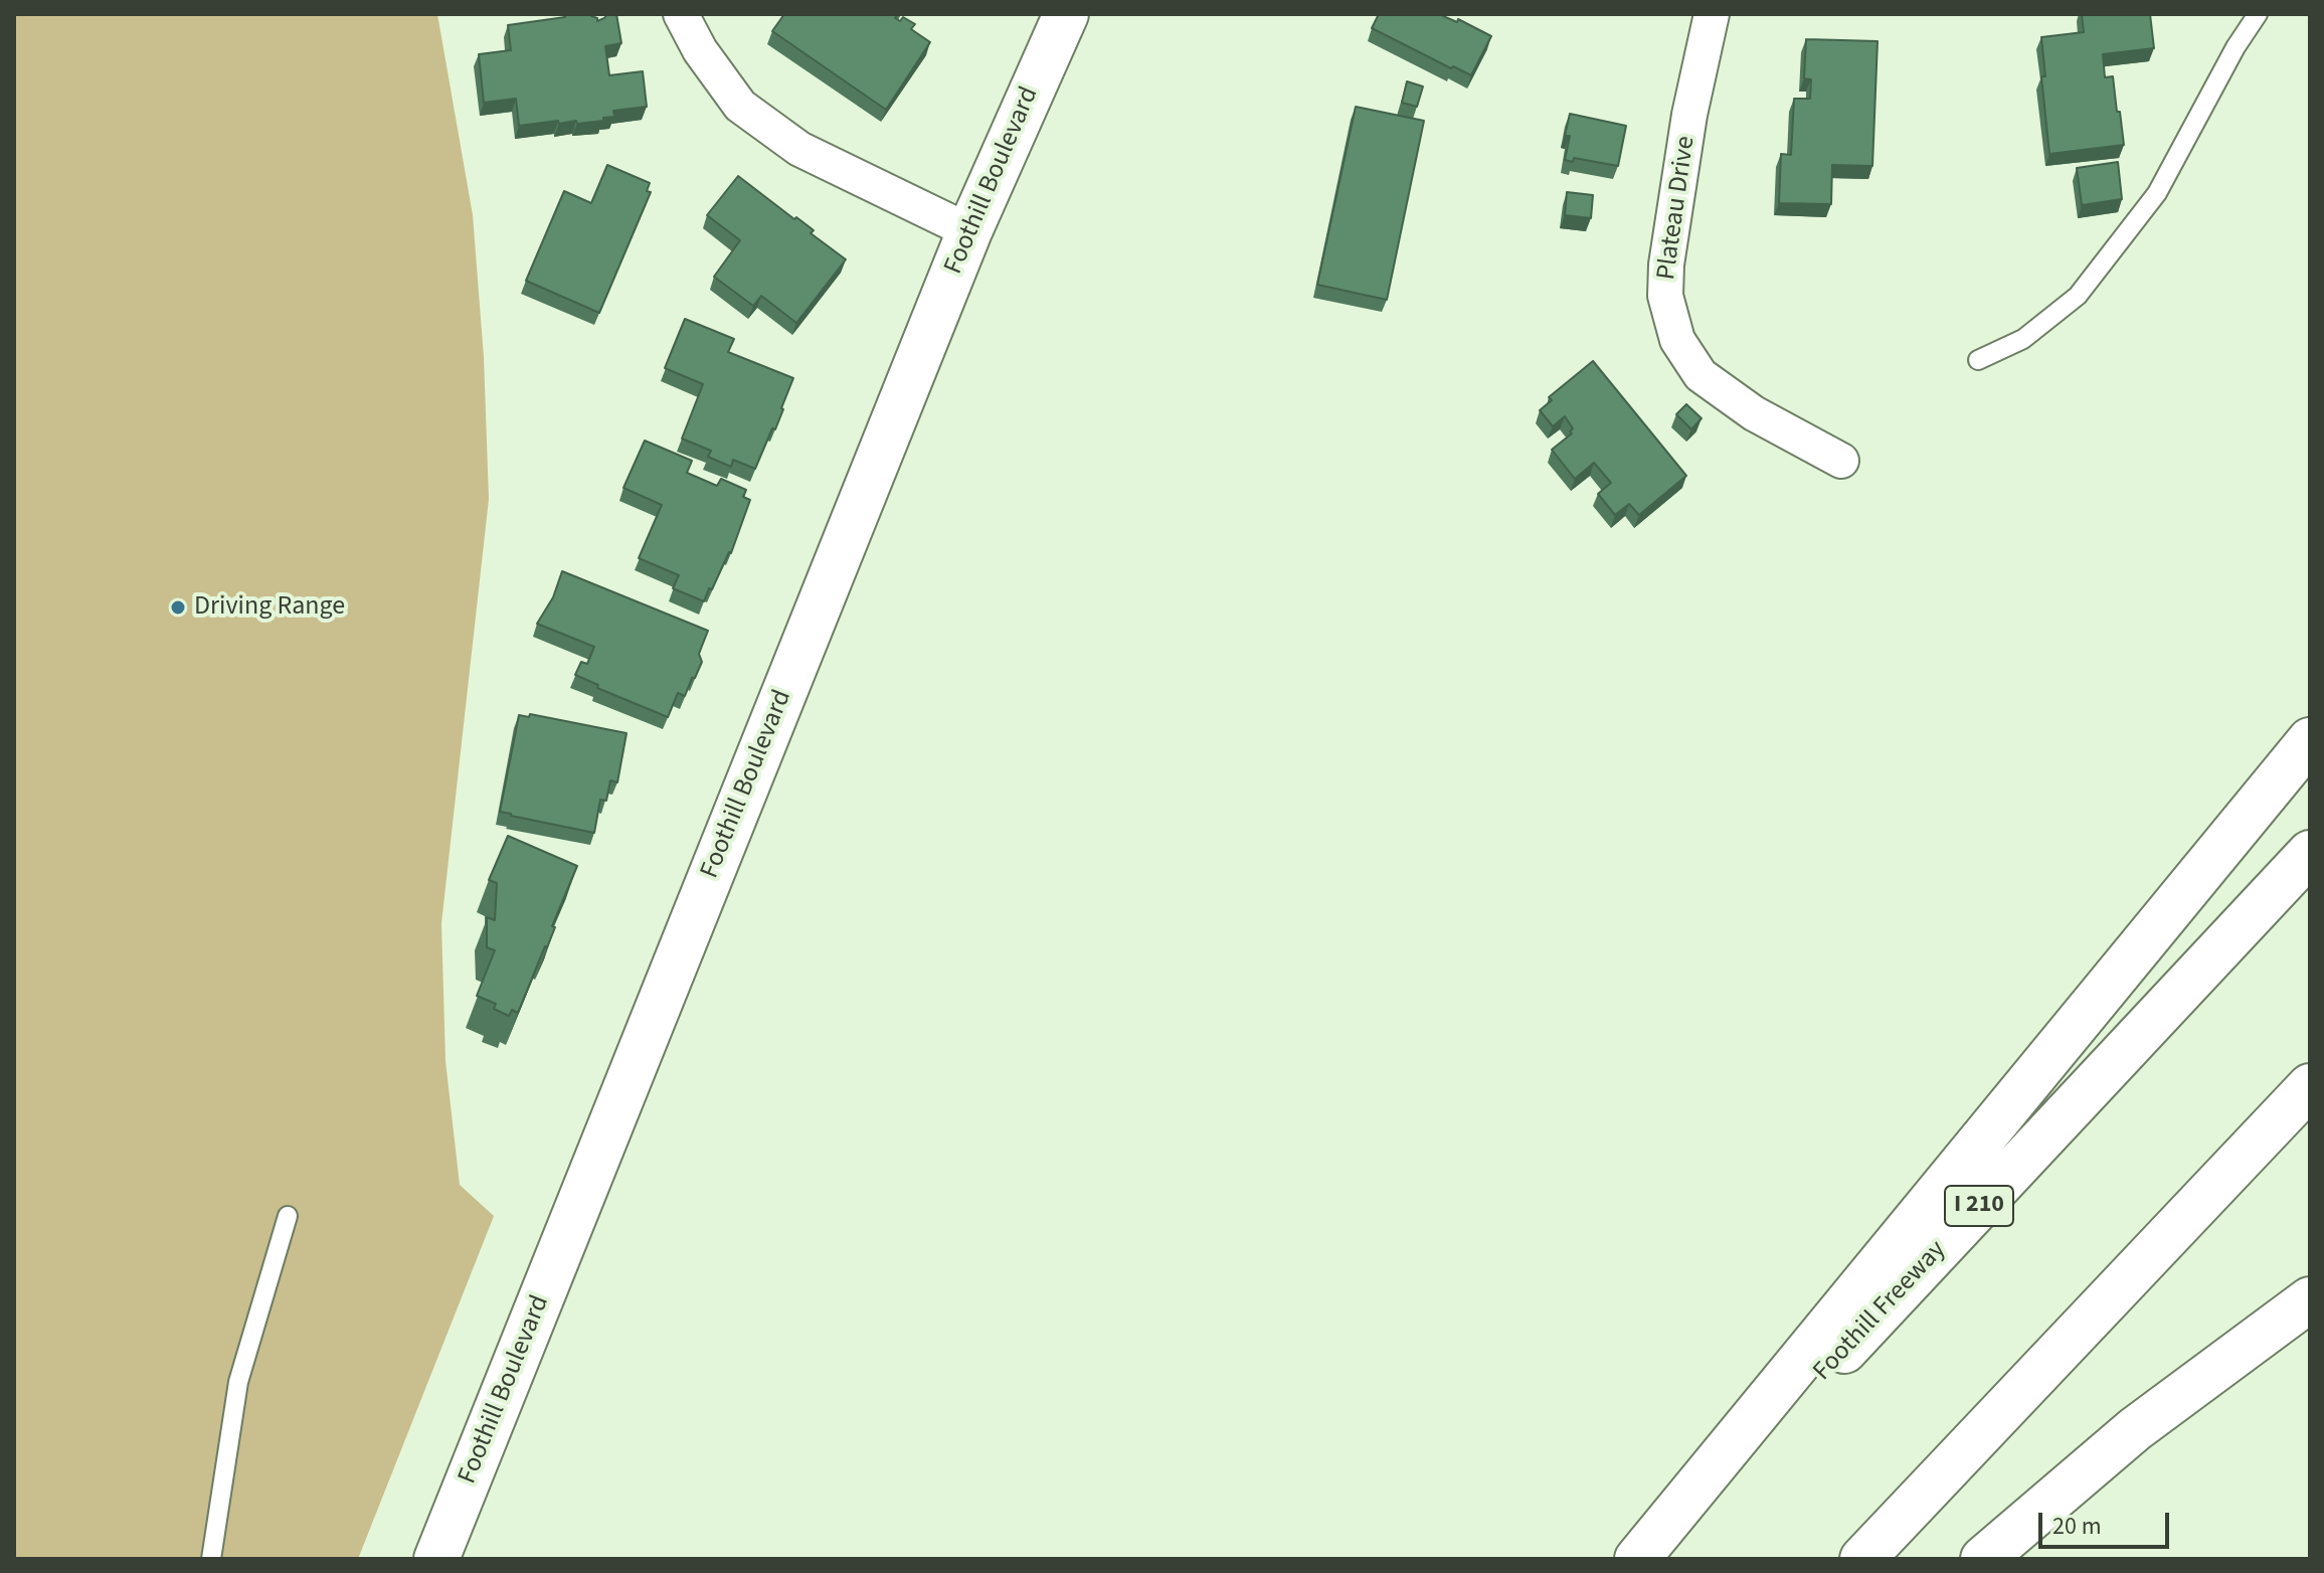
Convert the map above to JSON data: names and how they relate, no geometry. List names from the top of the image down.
{
  "streets": {
    "main road": ["Foothill Boulevard", "I 210", "Foothill Freeway"],
    "street": ["Plateau Drive"]
  },
  "places": ["Driving Range"],
  "scale_bar": "20 m"
}
